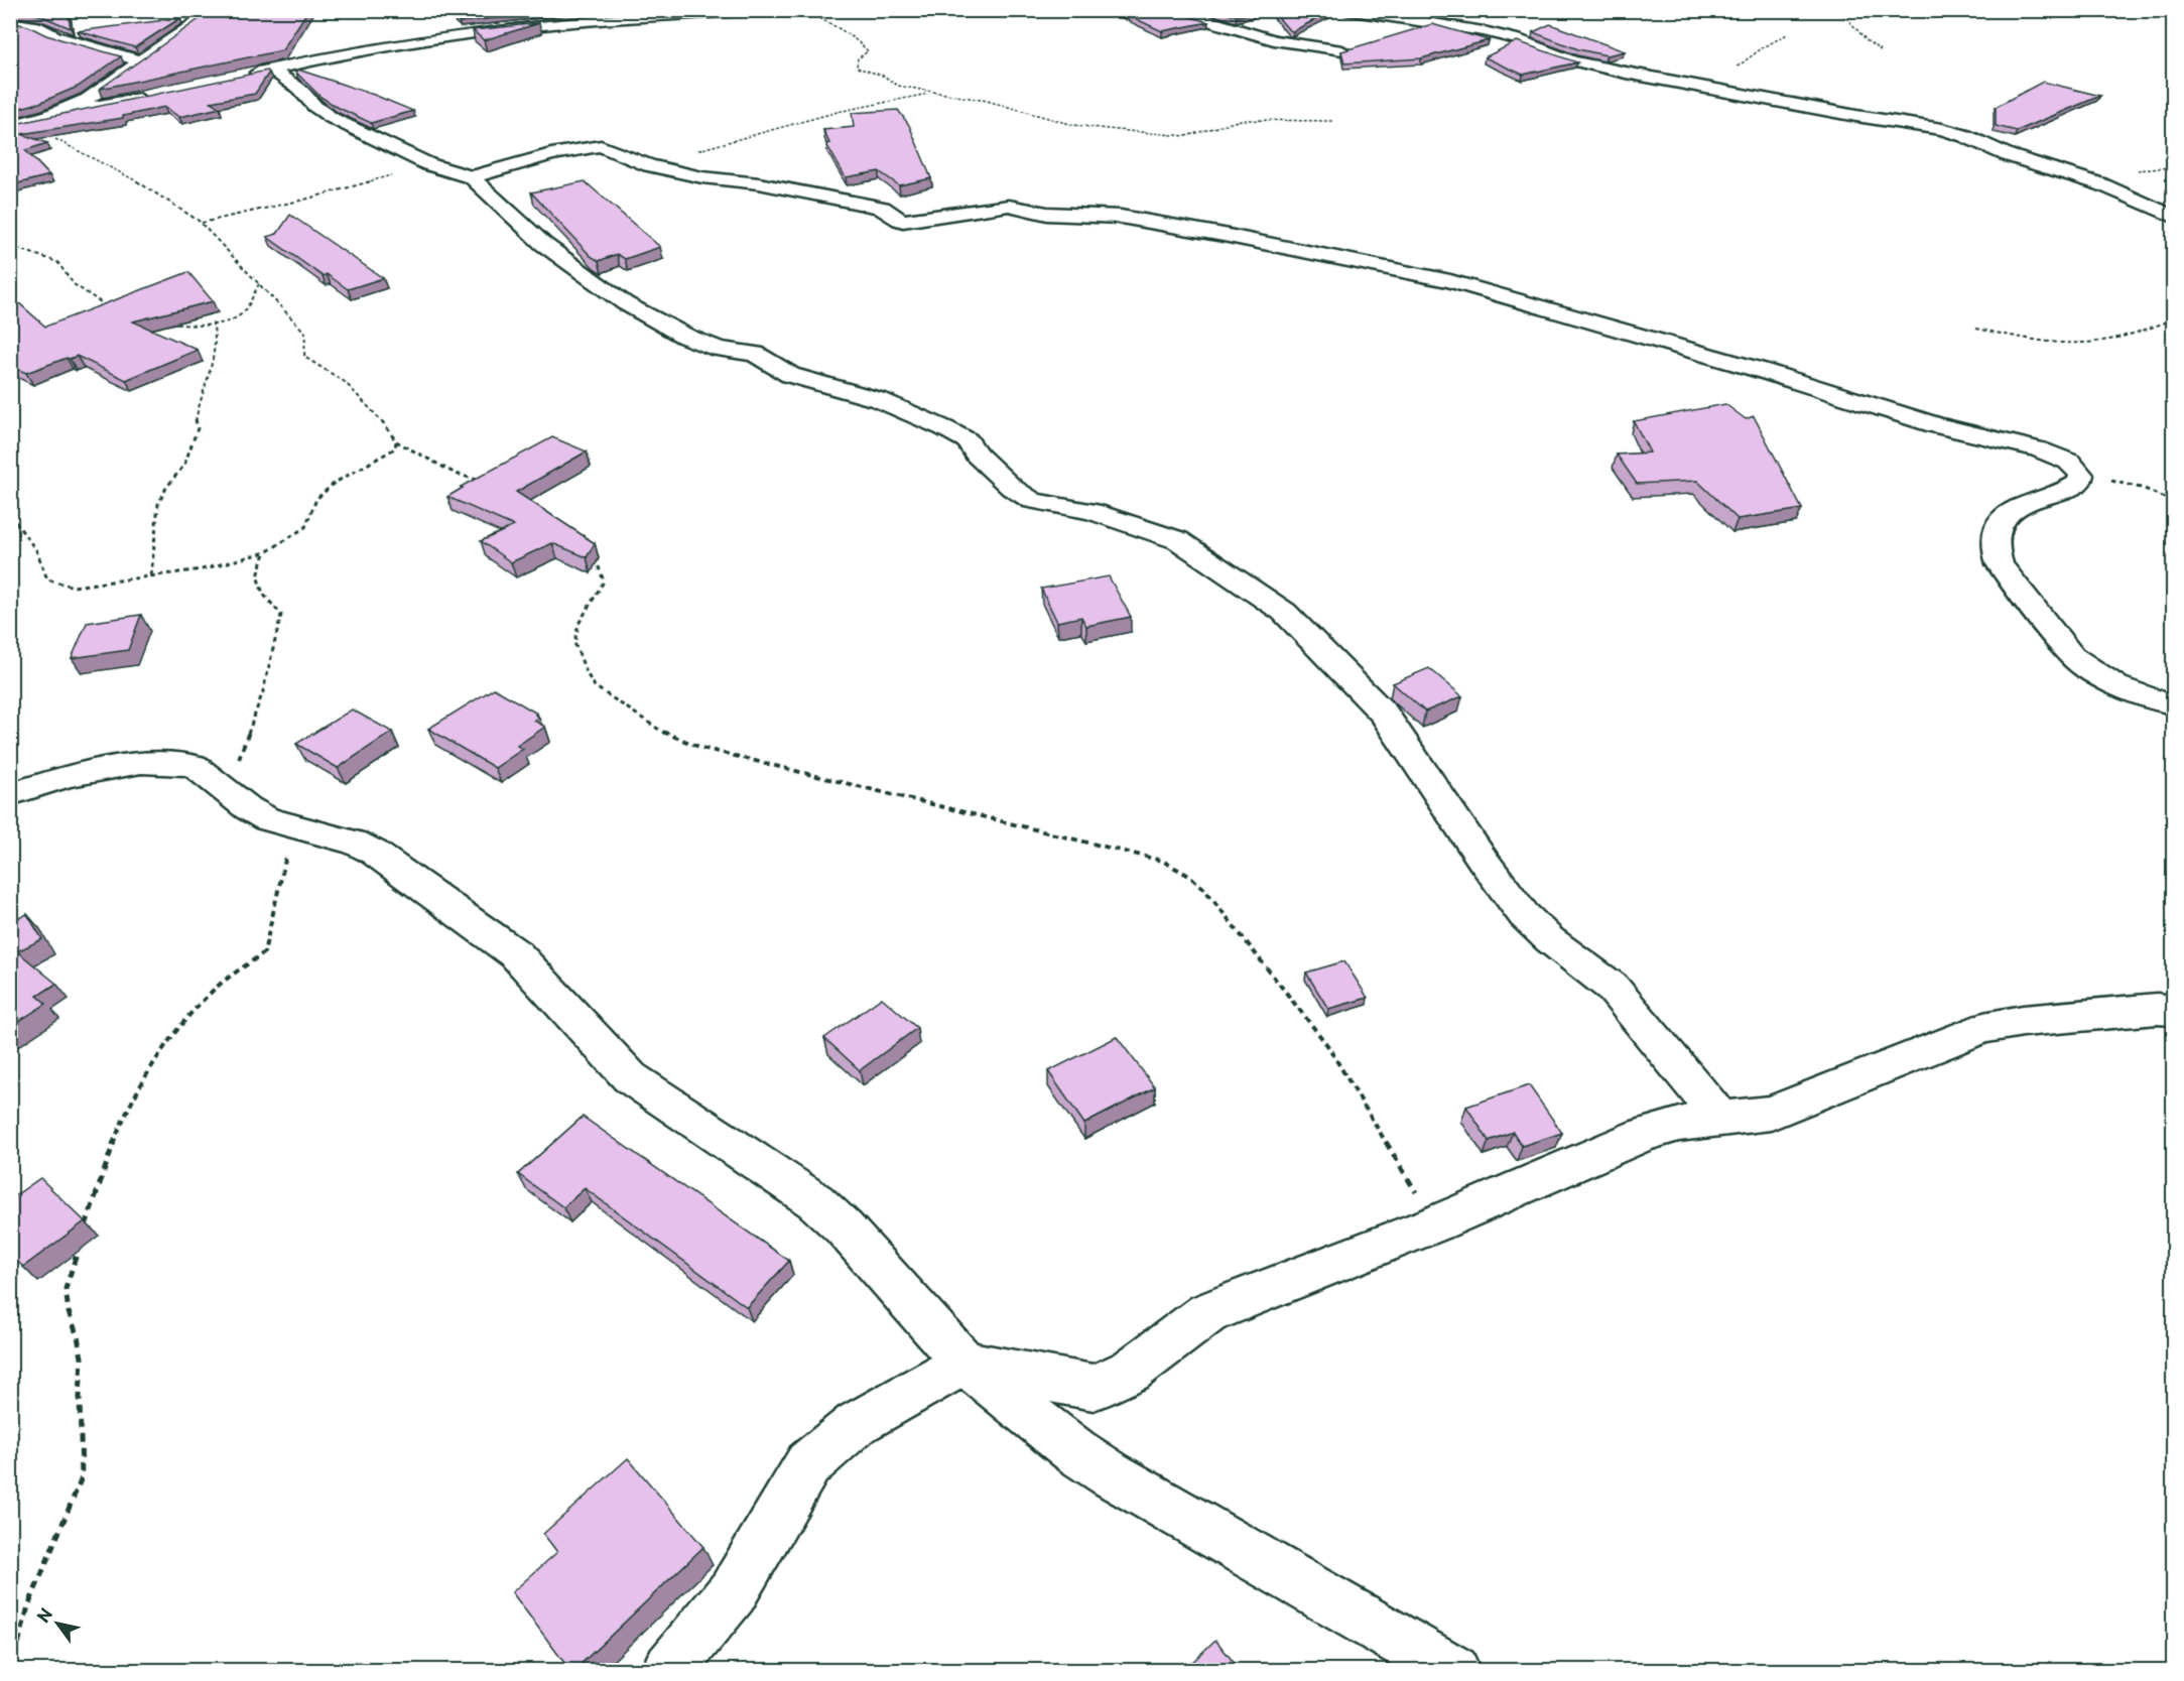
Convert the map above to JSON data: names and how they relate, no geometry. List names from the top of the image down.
{
  "north": "top left"
}
